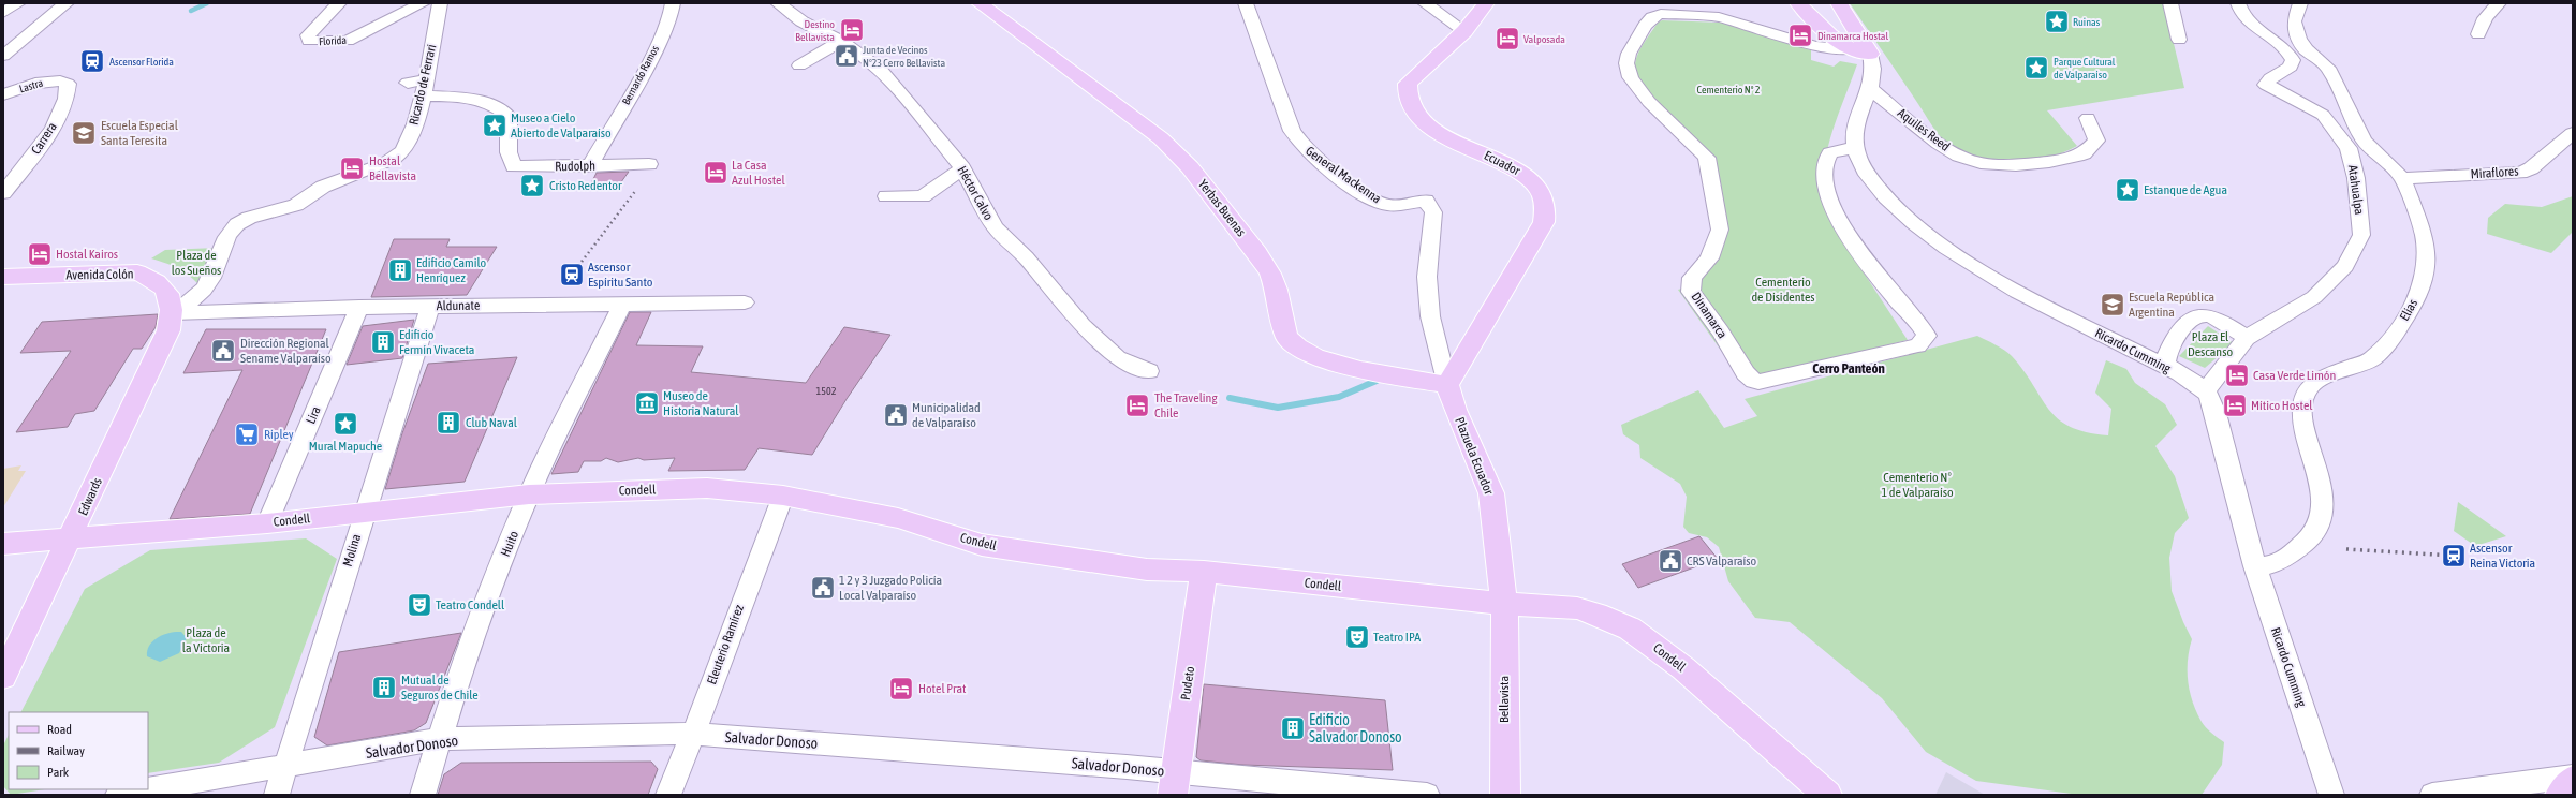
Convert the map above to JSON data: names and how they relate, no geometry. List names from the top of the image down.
{
  "streets": {
    "main road": [
      "Ecuador",
      "Yerbas Buenas",
      "Avenida Colón",
      "Ricardo Cumming",
      "Plazuela Ecuador",
      "Condell",
      "Edwards",
      "Pudeto",
      "Bellavista"
    ],
    "street": [
      "Florida",
      "Bernardo Ramos",
      "Ricardo de Ferrari",
      "Lastra",
      "Aquiles Reed",
      "Carrera",
      "Rudolph",
      "Miraflores",
      "General Mackenna",
      "Atahualpa",
      "Héctor Calvo",
      "Aldunate",
      "Elias",
      "Dinamarca",
      "Lira",
      "Huito",
      "Molina",
      "Eleuterio Ramírez",
      "Salvador Donoso"
    ]
  },
  "crossings": [
    ["Bernardo Ramos", "Rudolph"],
    ["Ricardo de Ferrari", "Rudolph"],
    ["Ricardo de Ferrari", "Avenida Colón"],
    ["Ricardo de Ferrari", "Aldunate"],
    ["Ricardo de Ferrari", "Edwards"],
    ["Lastra", "Carrera"],
    ["Aquiles Reed", "Ricardo Cumming"],
    ["Ecuador", "General Mackenna"],
    ["Ecuador", "Yerbas Buenas"],
    ["Ecuador", "Plazuela Ecuador"],
    ["Miraflores", "Elias"],
    ["General Mackenna", "Yerbas Buenas"],
    ["General Mackenna", "Plazuela Ecuador"],
    ["Atahualpa", "Ricardo Cumming"],
    ["Yerbas Buenas", "Plazuela Ecuador"],
    ["Avenida Colón", "Aldunate"],
    ["Avenida Colón", "Edwards"],
    ["Aldunate", "Lira"],
    ["Aldunate", "Edwards"],
    ["Aldunate", "Huito"],
    ["Aldunate", "Molina"],
    ["Elias", "Ricardo Cumming"],
    ["Dinamarca", "Ricardo Cumming"],
    ["Lira", "Condell"],
    ["Plazuela Ecuador", "Condell"],
    ["Plazuela Ecuador", "Bellavista"],
    ["Condell", "Edwards"],
    ["Condell", "Huito"],
    ["Condell", "Molina"],
    ["Condell", "Eleuterio Ramírez"],
    ["Condell", "Pudeto"],
    ["Condell", "Bellavista"],
    ["Huito", "Salvador Donoso"],
    ["Molina", "Salvador Donoso"],
    ["Eleuterio Ramírez", "Salvador Donoso"],
    ["Pudeto", "Salvador Donoso"]
  ],
  "districts": ["Cerro Panteón"],
  "parks": [
    "Cementerio N° 2",
    "Plaza de los Sueños",
    "Cementerio de Disidentes",
    "Plaza El Descanso",
    "Cementerio N° 1 de Valparaíso",
    "Plaza de la Victoria"
  ],
  "places": {
    "place": [
      "Ruinas",
      "Parque Cultural de Valparaíso",
      "Museo a Cielo Abierto de Valparaíso",
      "Cristo Redentor",
      "Estanque de Agua",
      "Mural Mapuche"
    ],
    "hotel": [
      "Destino Bellavista",
      "Dinamarca Hostal",
      "Valposada",
      "Hostal Bellavista",
      "La Casa Azul Hostel",
      "Hostal Kairos",
      "Casa Verde Limón",
      "The Traveling Chile",
      "Mítico Hostel",
      "Hotel Prat"
    ],
    "public building": [
      "Junta de Vecinos Nº23 Cerro Bellavista",
      "Dirección Regional Sename Valparaíso",
      "Municipalidad de Valparaíso",
      "CRS Valparaíso",
      "1 2 y 3 Juzgado Policía Local Valparaíso"
    ],
    "station": ["Ascensor Florida", "Ascensor Espíritu Santo", "Ascensor Reina Victoria"],
    "school or university": ["Escuela Especial Santa Teresita", "Escuela República Argentina"],
    "building": [
      "Edificio Camilo Henríquez",
      "Edificio Fermín Vivaceta",
      "Club Naval",
      "Mutual de Seguros de Chile",
      "Edificio Salvador Donoso"
    ],
    "museum": ["Museo de Historia Natural"],
    "supermarket": ["Ripley"],
    "theatre": ["Teatro Condell", "Teatro IPA"]
  },
  "house_numbers": ["1502"],
  "legend": ["Road", "Railway", "Park"]
}
